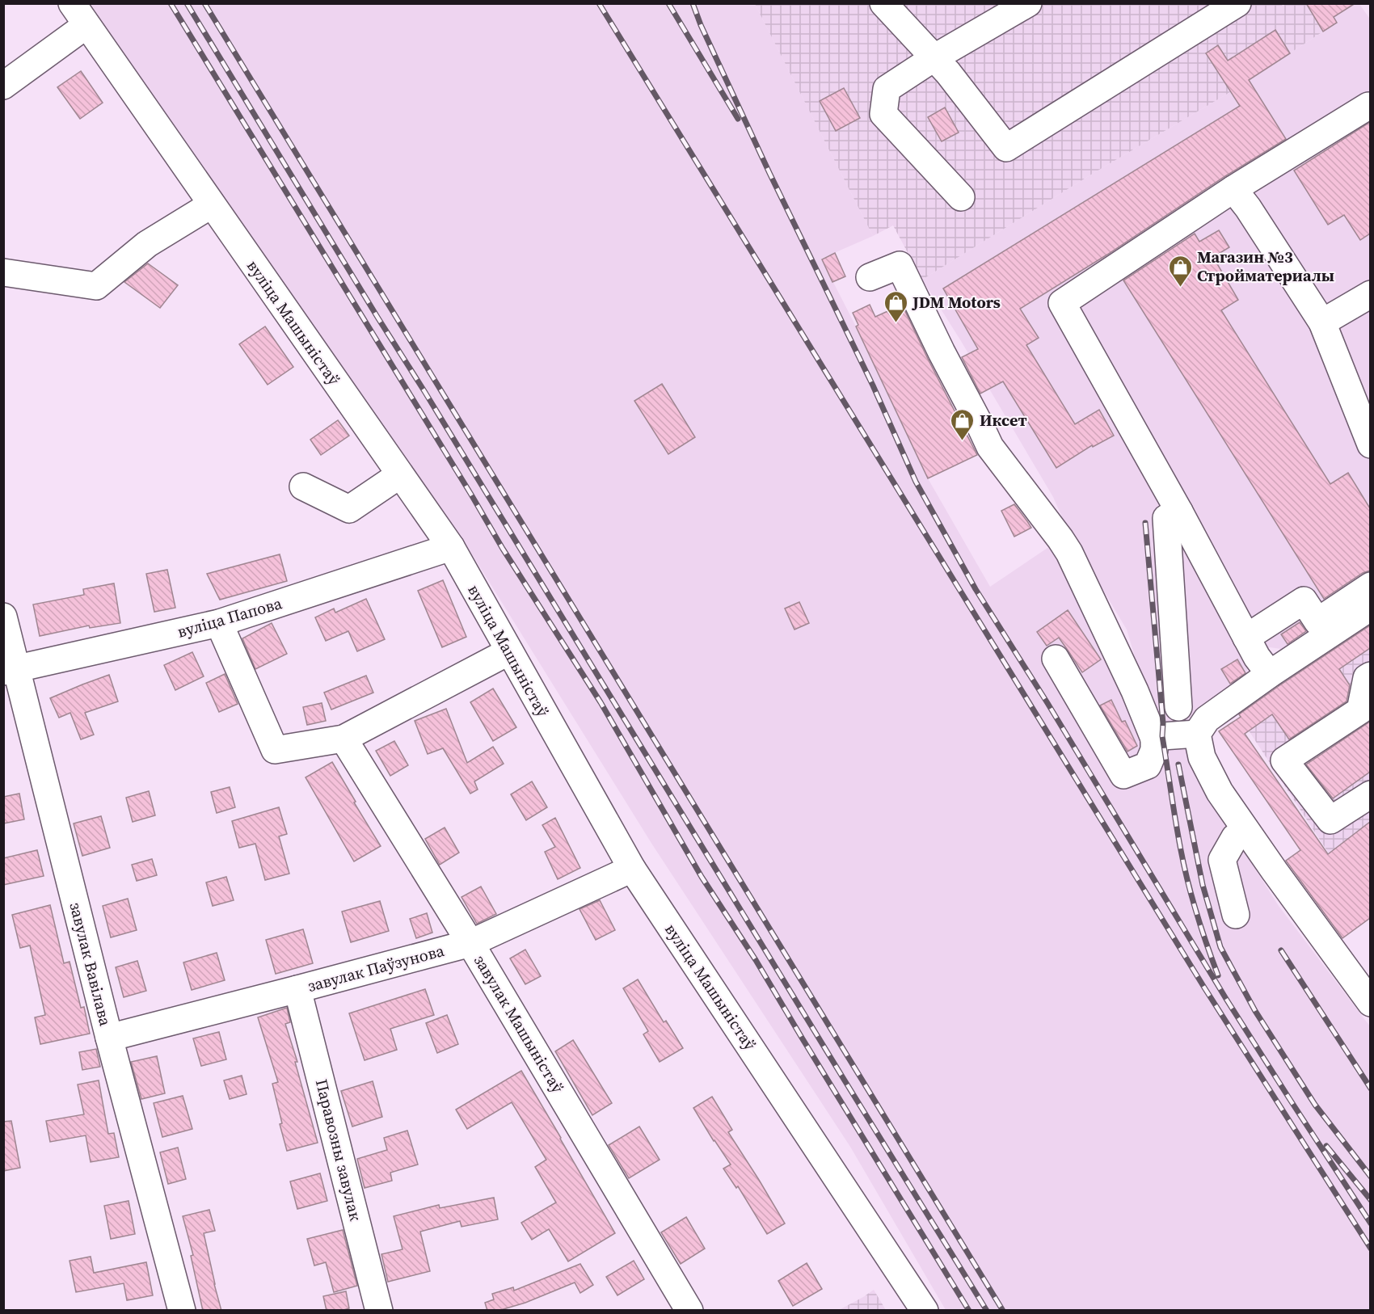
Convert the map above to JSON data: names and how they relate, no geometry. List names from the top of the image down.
{
  "streets": {
    "street": [
      "вуліца Машыністаў",
      "вуліца Папова",
      "завулак Вавілава",
      "завулак Паўзунова",
      "завулак Машыністаў",
      "Паравозны завулак"
    ]
  },
  "crossings": [
    ["вуліца Машыністаў", "вуліца Папова"],
    ["вуліца Машыністаў", "завулак Паўзунова"],
    ["вуліца Папова", "завулак Вавілава"],
    ["завулак Вавілава", "завулак Паўзунова"],
    ["завулак Паўзунова", "завулак Машыністаў"],
    ["завулак Паўзунова", "Паравозны завулак"]
  ],
  "places": {
    "shop": ["Магазин №3 Стройматериалы", "JDM Motors", "Иксет"]
  }
}
